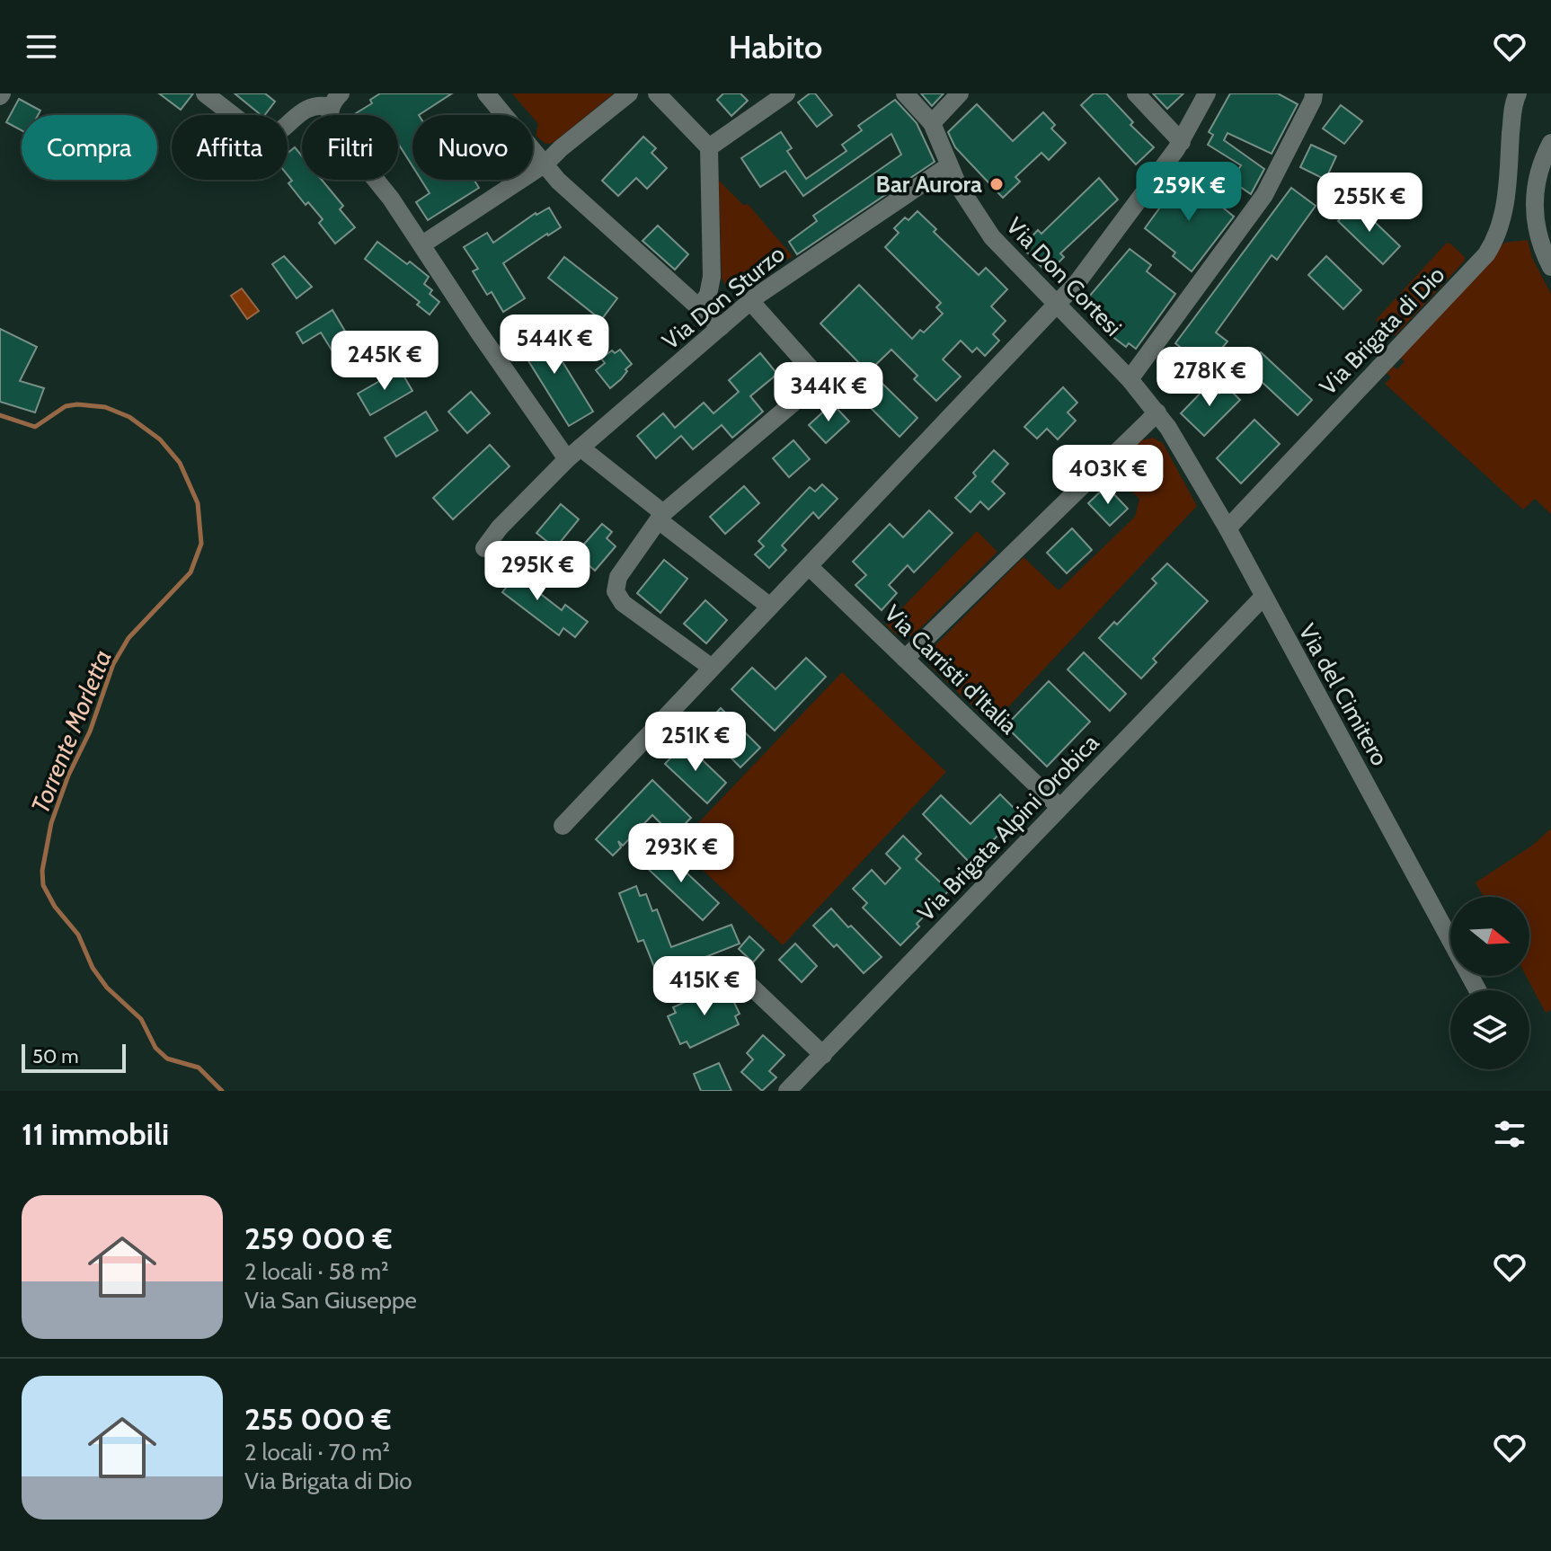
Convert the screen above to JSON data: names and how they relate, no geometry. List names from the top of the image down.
{
  "streets": {
    "street": [
      "Via Don Cortesi",
      "Via Don Sturzo",
      "Via Brigata di Dio",
      "Via Carristi d'Italia",
      "Via del Cimitero",
      "Via Brigata Alpini Orobica"
    ]
  },
  "crossings": [
    ["Via Don Cortesi", "Via Don Sturzo"],
    ["Via Don Cortesi", "Via del Cimitero"],
    ["Via Brigata di Dio", "Via del Cimitero"],
    ["Via Carristi d'Italia", "Via Brigata Alpini Orobica"],
    ["Via del Cimitero", "Via Brigata Alpini Orobica"]
  ],
  "water": ["Torrente Morletta"],
  "places": ["Bar Aurora"],
  "scale_bar": "50 m",
  "north": "right",
  "page": {
    "header": "Habito",
    "chip": [
      "Compra",
      "Affitta",
      "Filtri",
      "Nuovo"
    ],
    "price": [
      "259K €",
      "255K €",
      "544K €",
      "245K €",
      "278K €",
      "344K €",
      "403K €",
      "295K €",
      "251K €",
      "293K €",
      "415K €"
    ],
    "scale": "50 m",
    "heading": "11 immobili",
    "list": [
      {
        "name": "259 000 €",
        "note": "2 locali · 58 m² · Via San Giuseppe"
      },
      {
        "name": "255 000 €",
        "note": "2 locali · 70 m² · Via Brigata di Dio"
      }
    ]
  }
}
